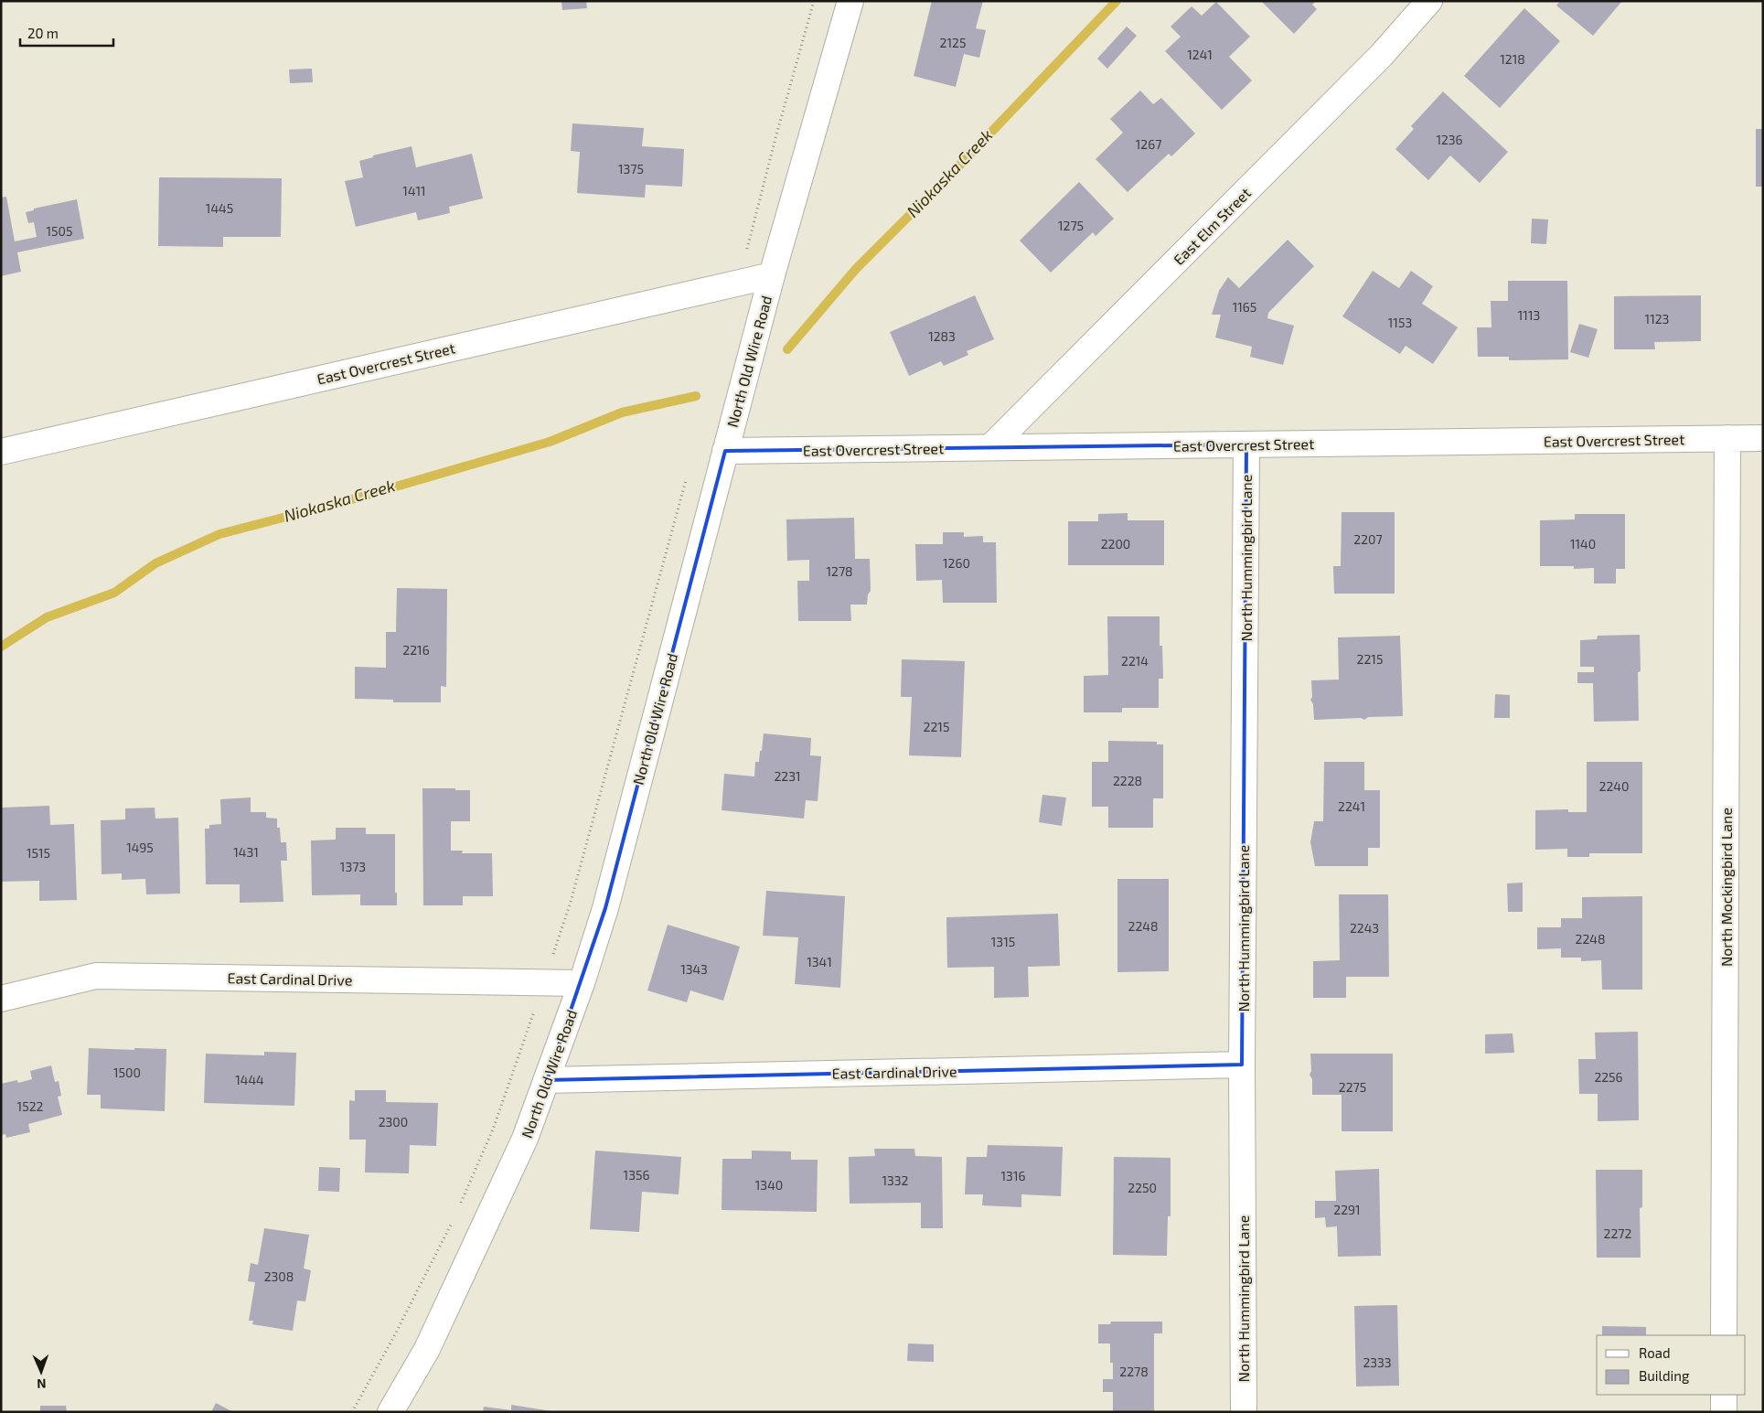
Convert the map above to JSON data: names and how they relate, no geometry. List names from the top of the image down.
{
  "streets": {
    "street": [
      "East Elm Street",
      "North Old Wire Road",
      "East Overcrest Street",
      "North Hummingbird Lane",
      "North Mockingbird Lane",
      "East Cardinal Drive"
    ]
  },
  "crossings": [
    ["East Elm Street", "East Overcrest Street"],
    ["North Old Wire Road", "East Overcrest Street"],
    ["North Old Wire Road", "East Cardinal Drive"],
    ["East Overcrest Street", "North Hummingbird Lane"],
    ["East Overcrest Street", "North Mockingbird Lane"],
    ["North Hummingbird Lane", "East Cardinal Drive"]
  ],
  "water": ["Niokaska Creek"],
  "house_numbers": [
    "2125",
    "1241",
    "1218",
    "1236",
    "1267",
    "1375",
    "1411",
    "1445",
    "1275",
    "1505",
    "1165",
    "1113",
    "1123",
    "1153",
    "1283",
    "2207",
    "2200",
    "1140",
    "1260",
    "1278",
    "2216",
    "2215",
    "2214",
    "2215",
    "2231",
    "2228",
    "2240",
    "2241",
    "1495",
    "1431",
    "1515",
    "1373",
    "2248",
    "2243",
    "2248",
    "1315",
    "1341",
    "1343",
    "1500",
    "2256",
    "1444",
    "2275",
    "1522",
    "2300",
    "1356",
    "1316",
    "1332",
    "1340",
    "2250",
    "2291",
    "2272",
    "2308",
    "2333",
    "2278"
  ],
  "legend": ["Road", "Building"],
  "scale_bar": "20 m",
  "north": "bottom"
}
